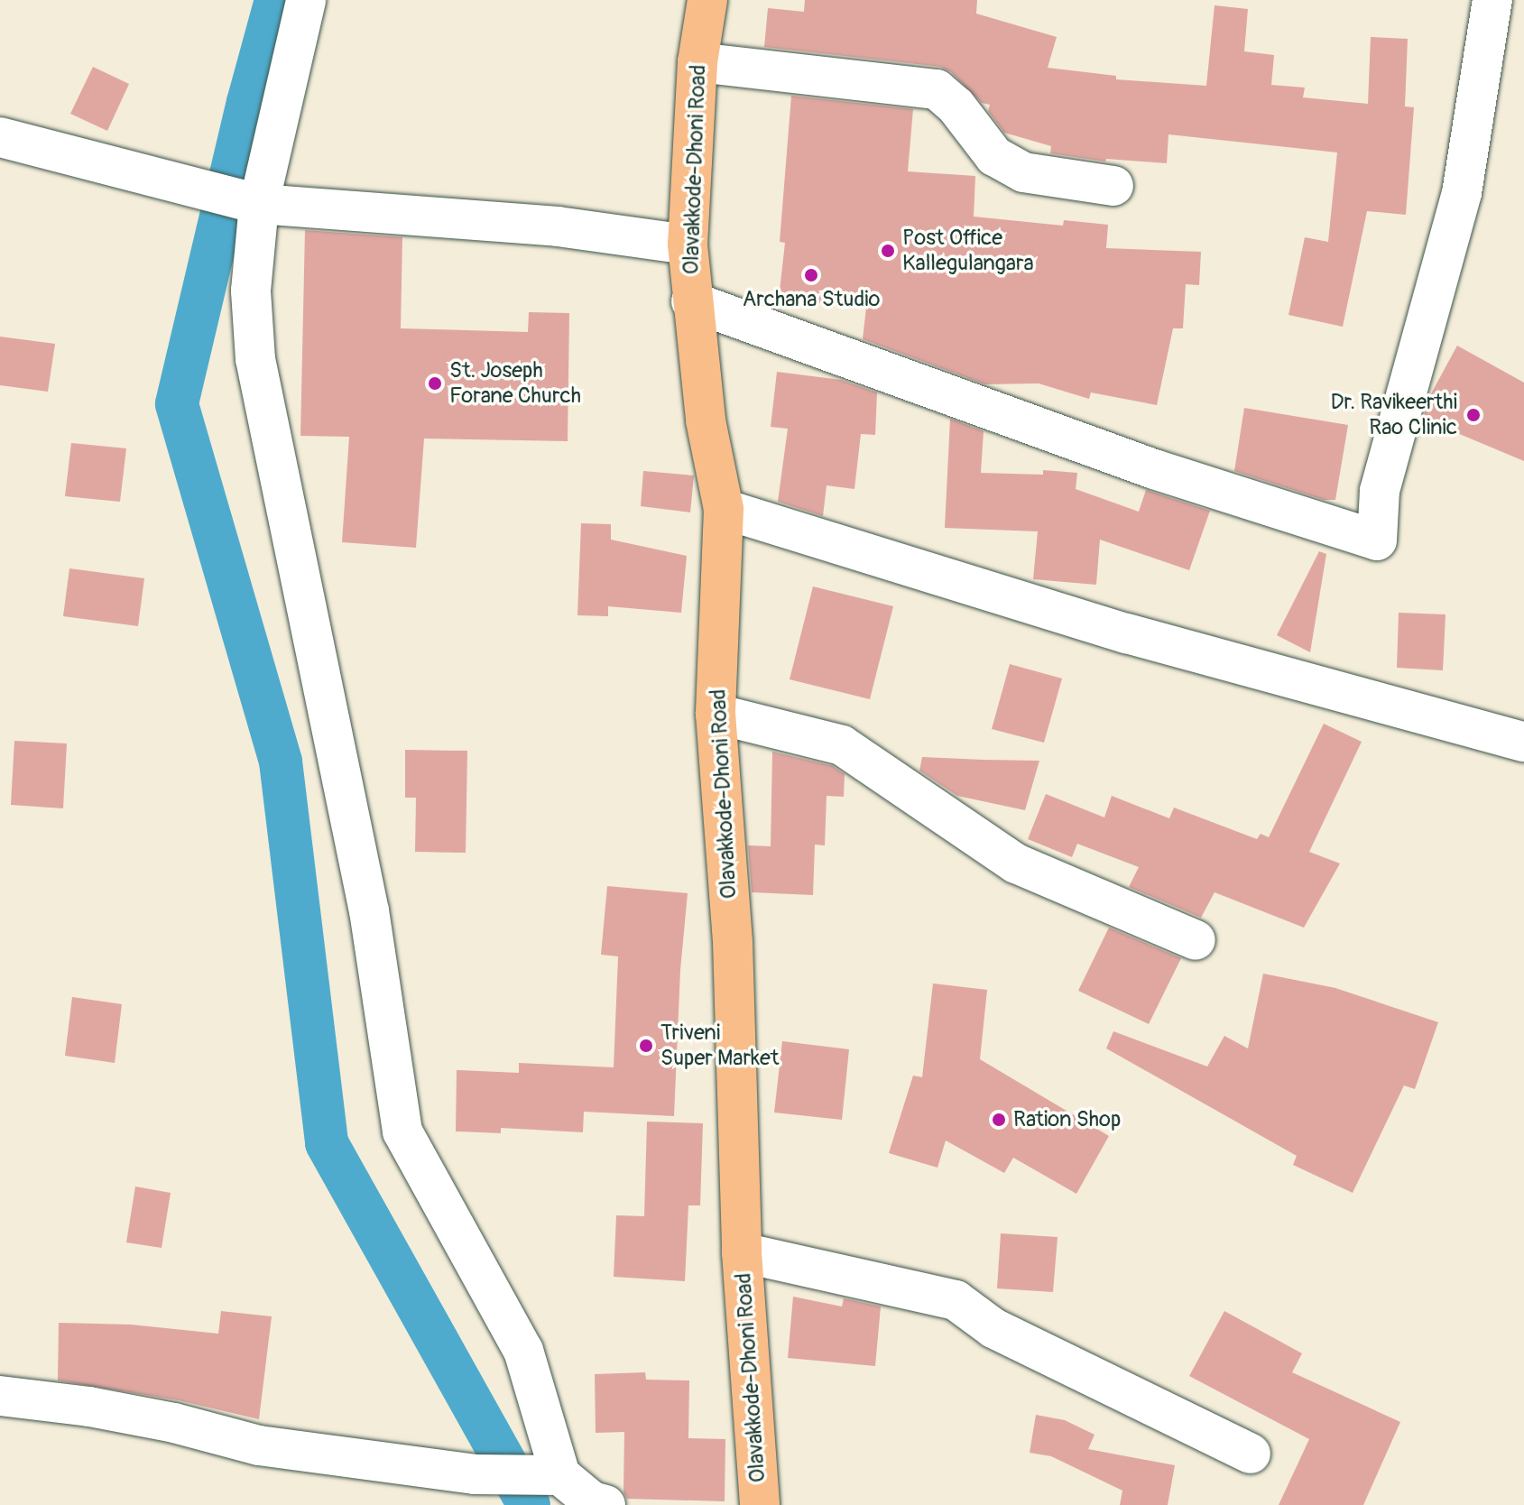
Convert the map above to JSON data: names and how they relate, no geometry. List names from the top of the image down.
{
  "streets": {
    "main road": ["Olavakkode-Dhoni Road"]
  },
  "places": [
    "Post Office Kallegulangara",
    "Archana Studio",
    "St. Joseph Forane Church",
    "Dr. Ravikeerthi Rao Clinic",
    "Triveni Super Market",
    "Ration Shop"
  ]
}
